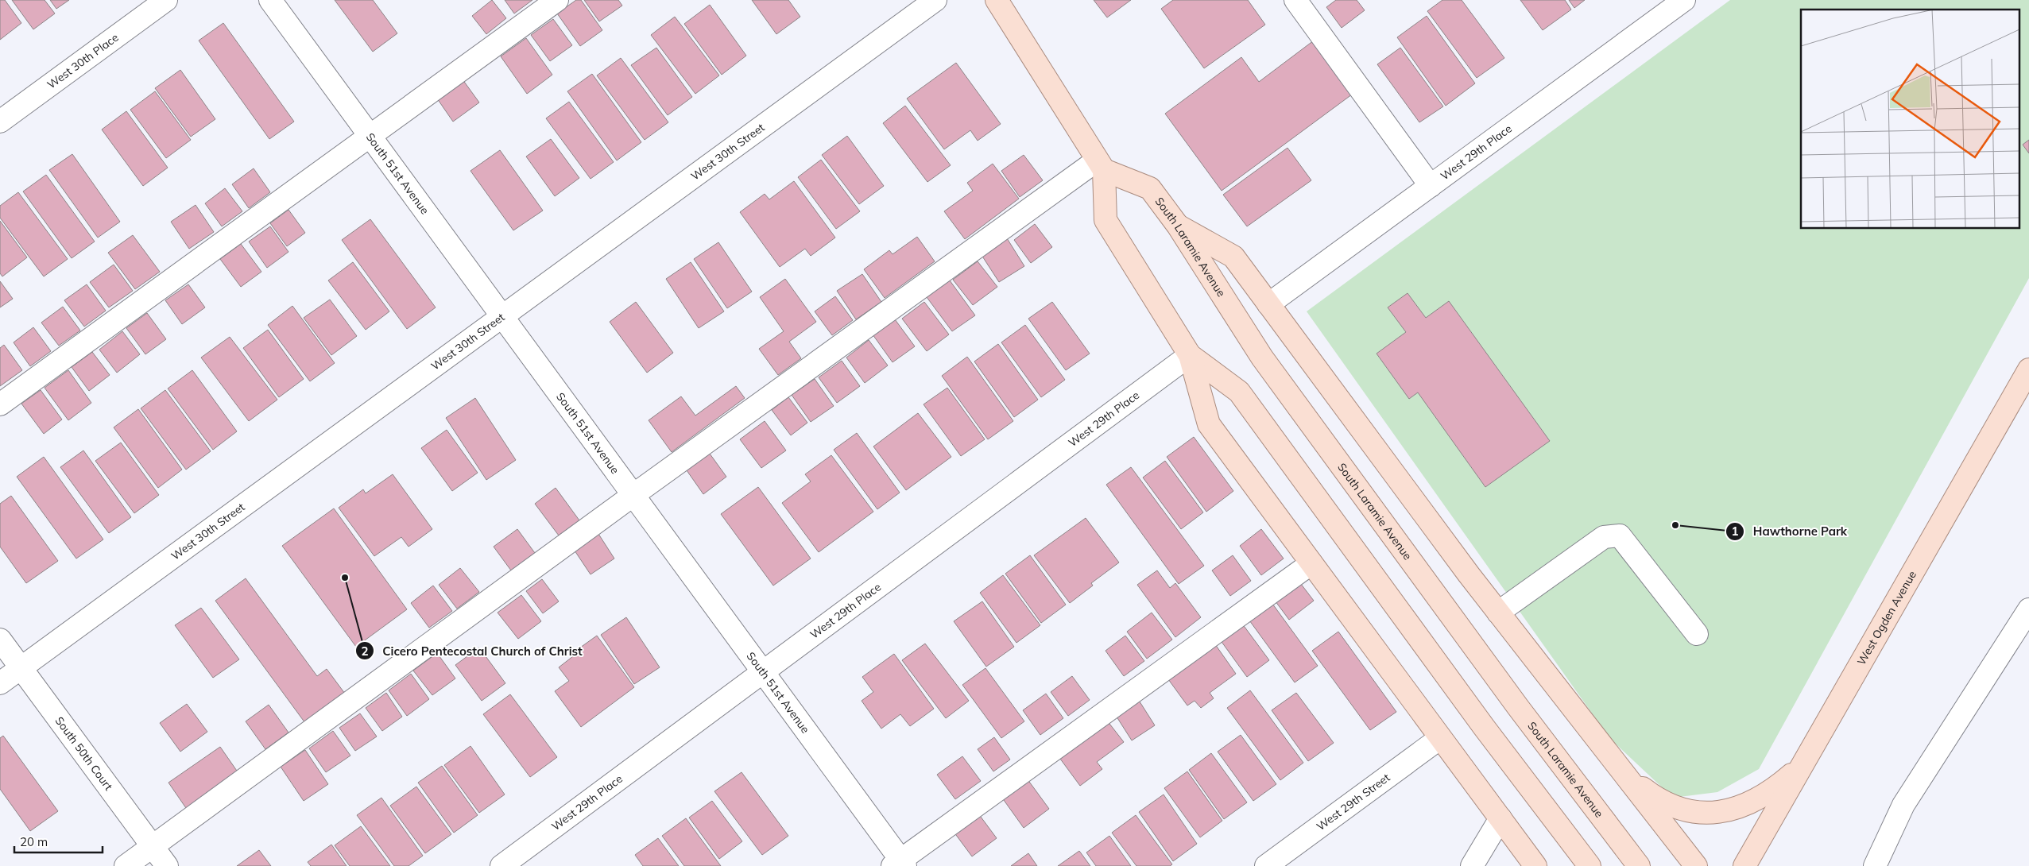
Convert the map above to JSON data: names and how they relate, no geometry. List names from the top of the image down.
{
  "streets": {
    "main road": ["South Laramie Avenue", "West Ogden Avenue"],
    "street": [
      "West 30th Place",
      "West 30th Street",
      "West 29th Place",
      "South 51st Avenue",
      "South 50th Court",
      "West 29th Street"
    ]
  },
  "crossings": [
    ["West 30th Street", "South 51st Avenue"],
    ["West 30th Street", "South 50th Court"],
    ["West 29th Place", "South 51st Avenue"]
  ],
  "places": ["Hawthorne Park", "Cicero Pentecostal Church of Christ"],
  "scale_bar": "20 m"
}
